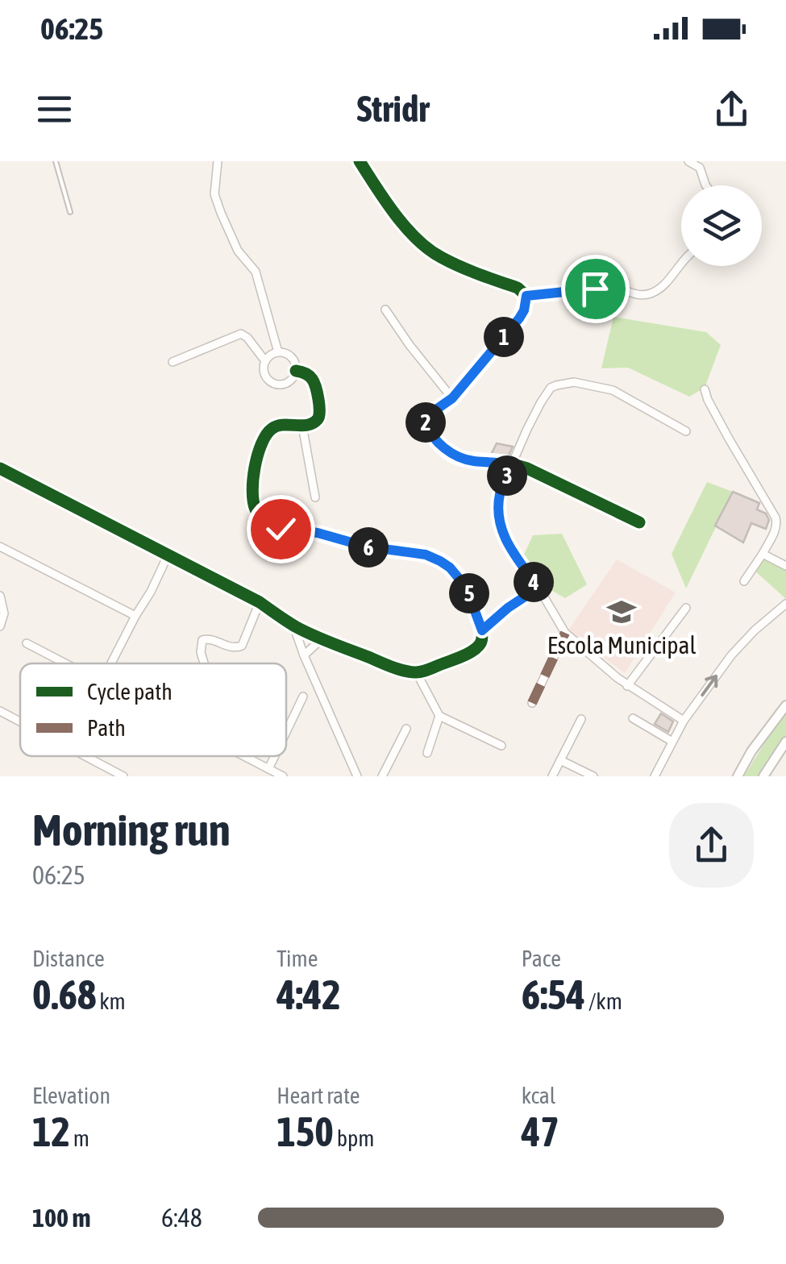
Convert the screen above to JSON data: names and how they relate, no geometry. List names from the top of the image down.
{
  "places": {
    "school or university": ["Escola Municipal"]
  },
  "legend": ["Cycle path", "Path"],
  "page": {
    "status": "06:25",
    "header": "Stridr",
    "pins": [
      "1",
      "2",
      "3",
      "6",
      "4",
      "5"
    ],
    "heading": ["Morning run", "06:25"],
    "stats": [
      ["Distance", "0.68 km"],
      ["Time", "4:42"],
      ["Pace", "6:54 /km"],
      ["Elevation", "12 m"],
      ["Heart rate", "150 bpm"],
      ["kcal", "47"]
    ],
    "list": [
      {
        "name": "100 m",
        "note": "6:48"
      }
    ]
  }
}
